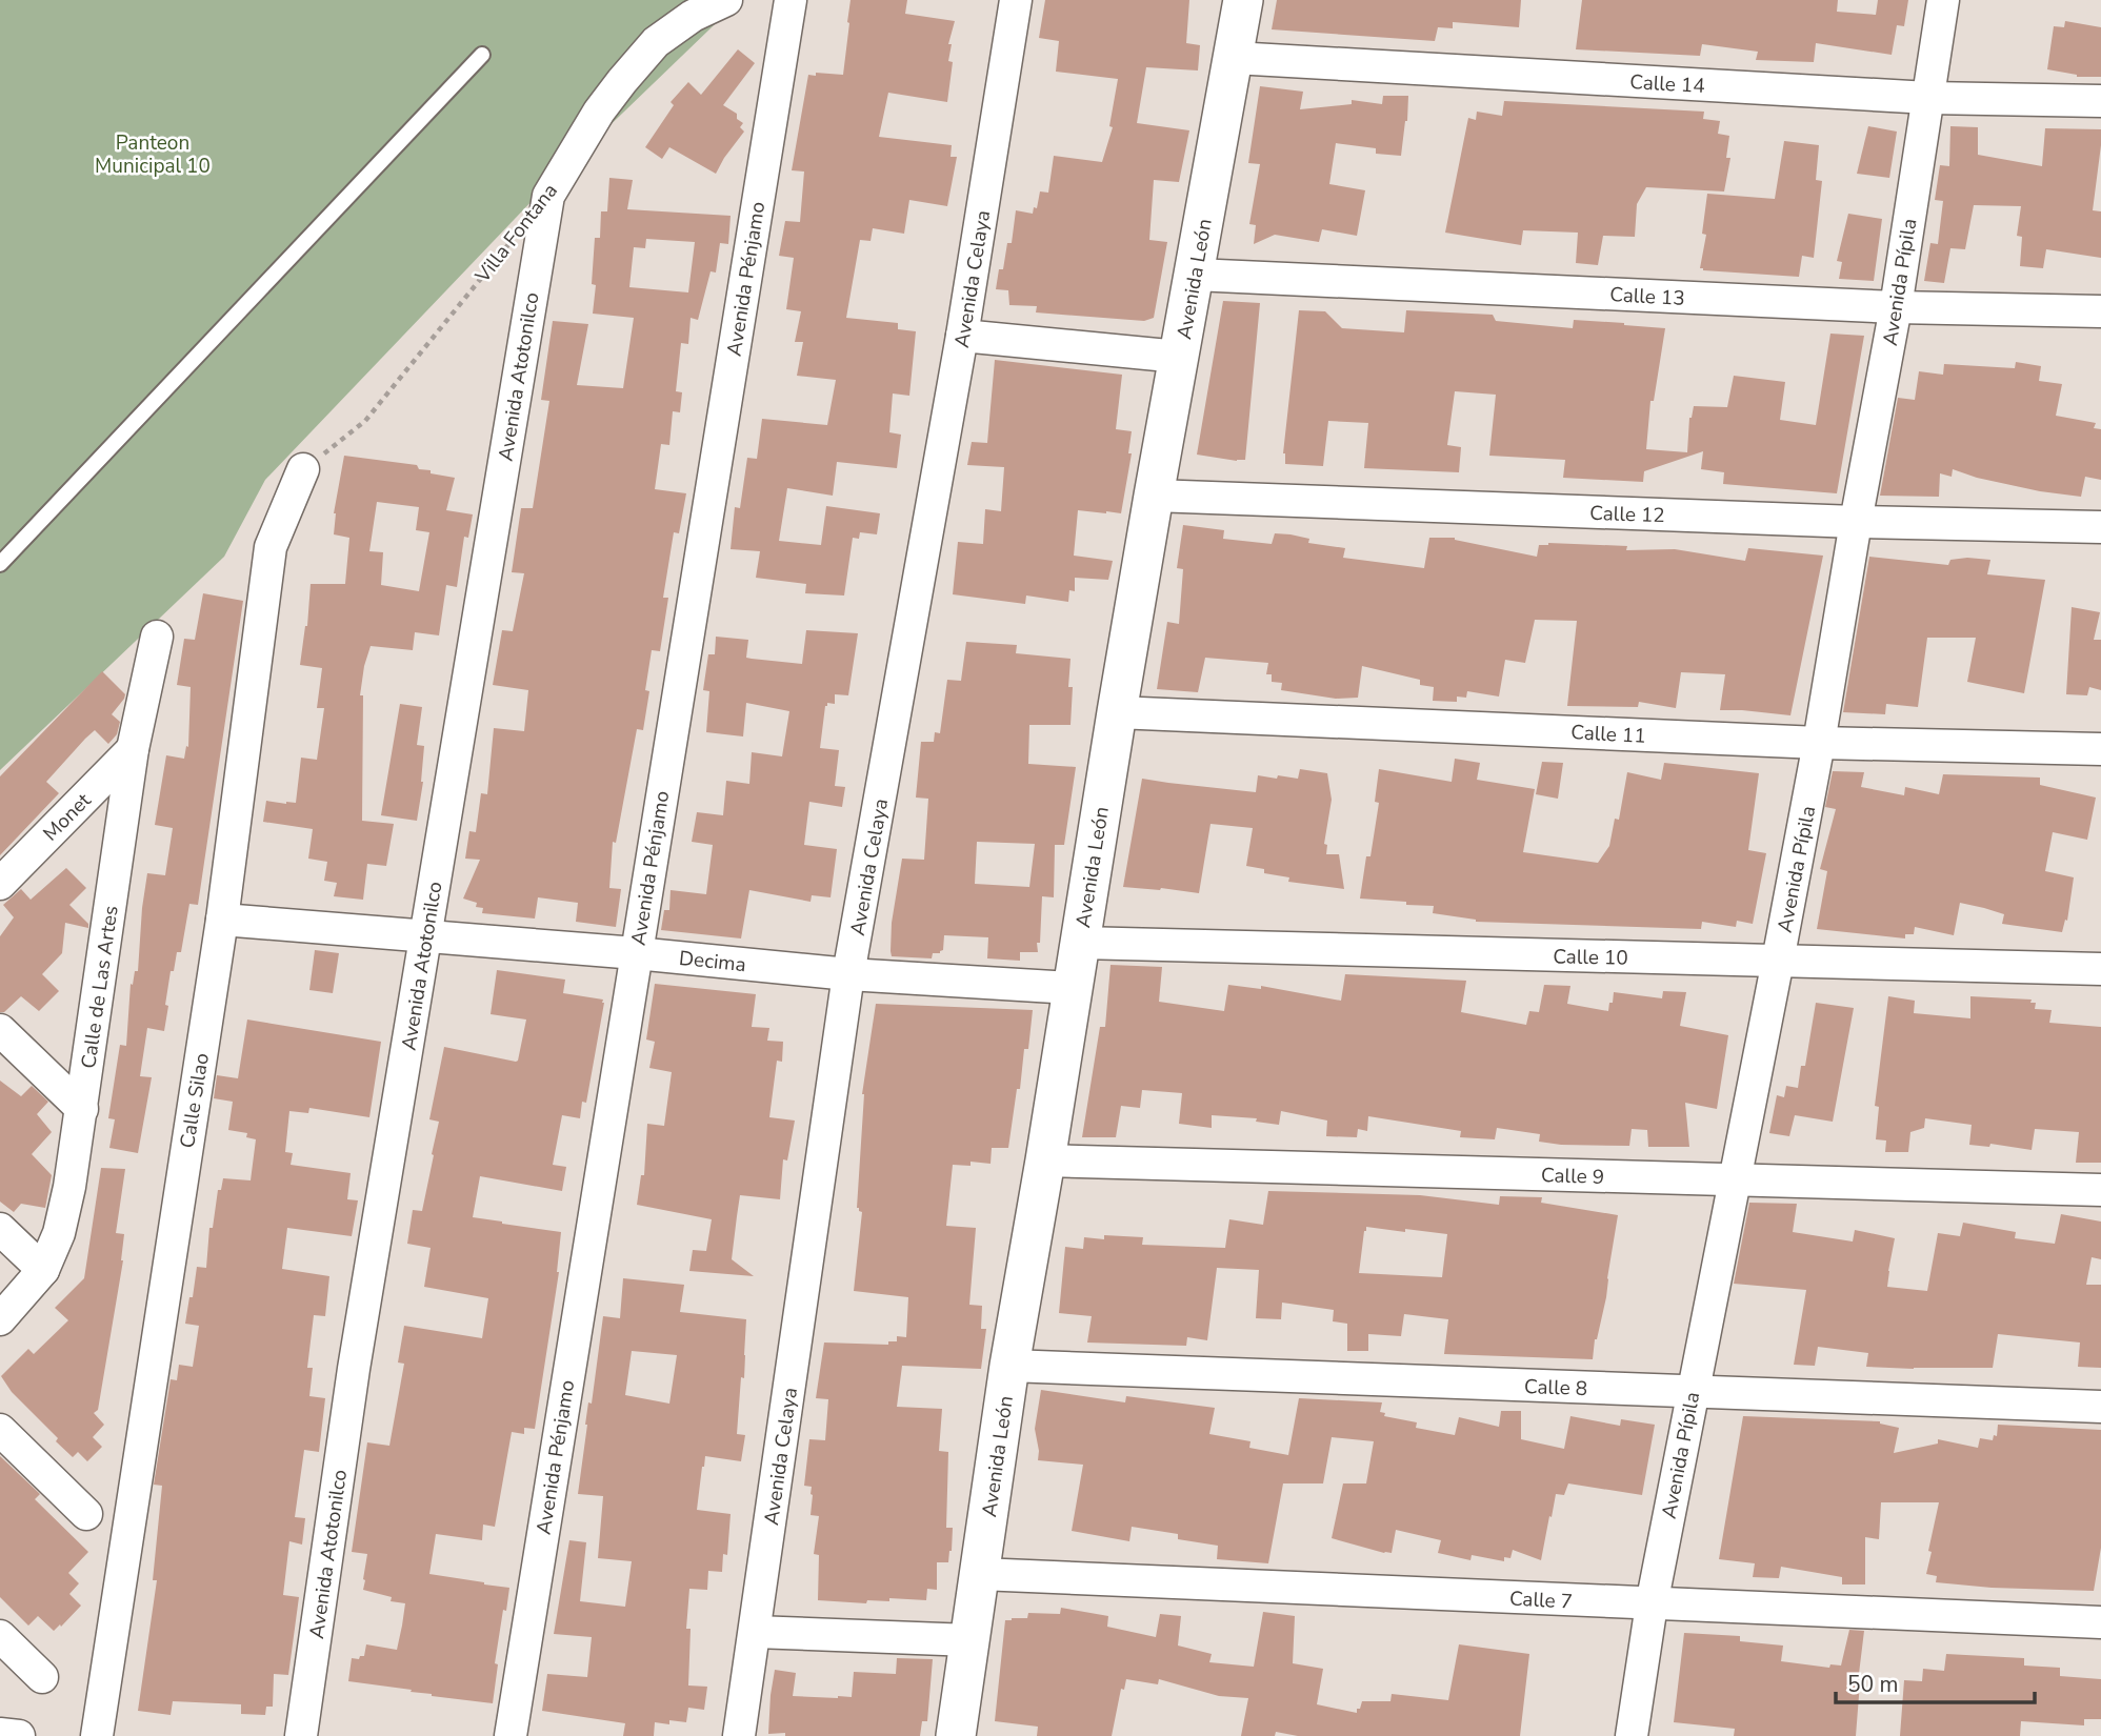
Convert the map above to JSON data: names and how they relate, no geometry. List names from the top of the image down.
{
  "streets": {
    "street": [
      "Calle 14",
      "Villa Fontana",
      "Avenida Pénjamo",
      "Avenida Celaya",
      "Avenida León",
      "Avenida Pípila",
      "Calle 13",
      "Avenida Atotonilco",
      "Calle 12",
      "Calle 11",
      "Monet",
      "Calle 10",
      "Decima",
      "Calle de Las Artes",
      "Calle Silao",
      "Calle 9",
      "Calle 8",
      "Calle 7"
    ]
  },
  "crossings": [
    ["Calle 14", "Avenida León"],
    ["Calle 14", "Avenida Pípila"],
    ["Villa Fontana", "Avenida Atotonilco"],
    ["Villa Fontana", "Calle Silao"],
    ["Avenida Pénjamo", "Decima"],
    ["Avenida Celaya", "Decima"],
    ["Avenida León", "Calle 13"],
    ["Avenida León", "Calle 12"],
    ["Avenida León", "Calle 11"],
    ["Avenida León", "Calle 10"],
    ["Avenida León", "Decima"],
    ["Avenida León", "Calle 9"],
    ["Avenida León", "Calle 8"],
    ["Avenida León", "Calle 7"],
    ["Avenida Pípila", "Calle 13"],
    ["Avenida Pípila", "Calle 12"],
    ["Avenida Pípila", "Calle 11"],
    ["Avenida Pípila", "Calle 10"],
    ["Avenida Pípila", "Calle 9"],
    ["Avenida Pípila", "Calle 8"],
    ["Avenida Pípila", "Calle 7"],
    ["Avenida Atotonilco", "Decima"],
    ["Monet", "Calle de Las Artes"],
    ["Decima", "Calle Silao"]
  ],
  "parks": ["Panteon Municipal 10"],
  "scale_bar": "50 m"
}
